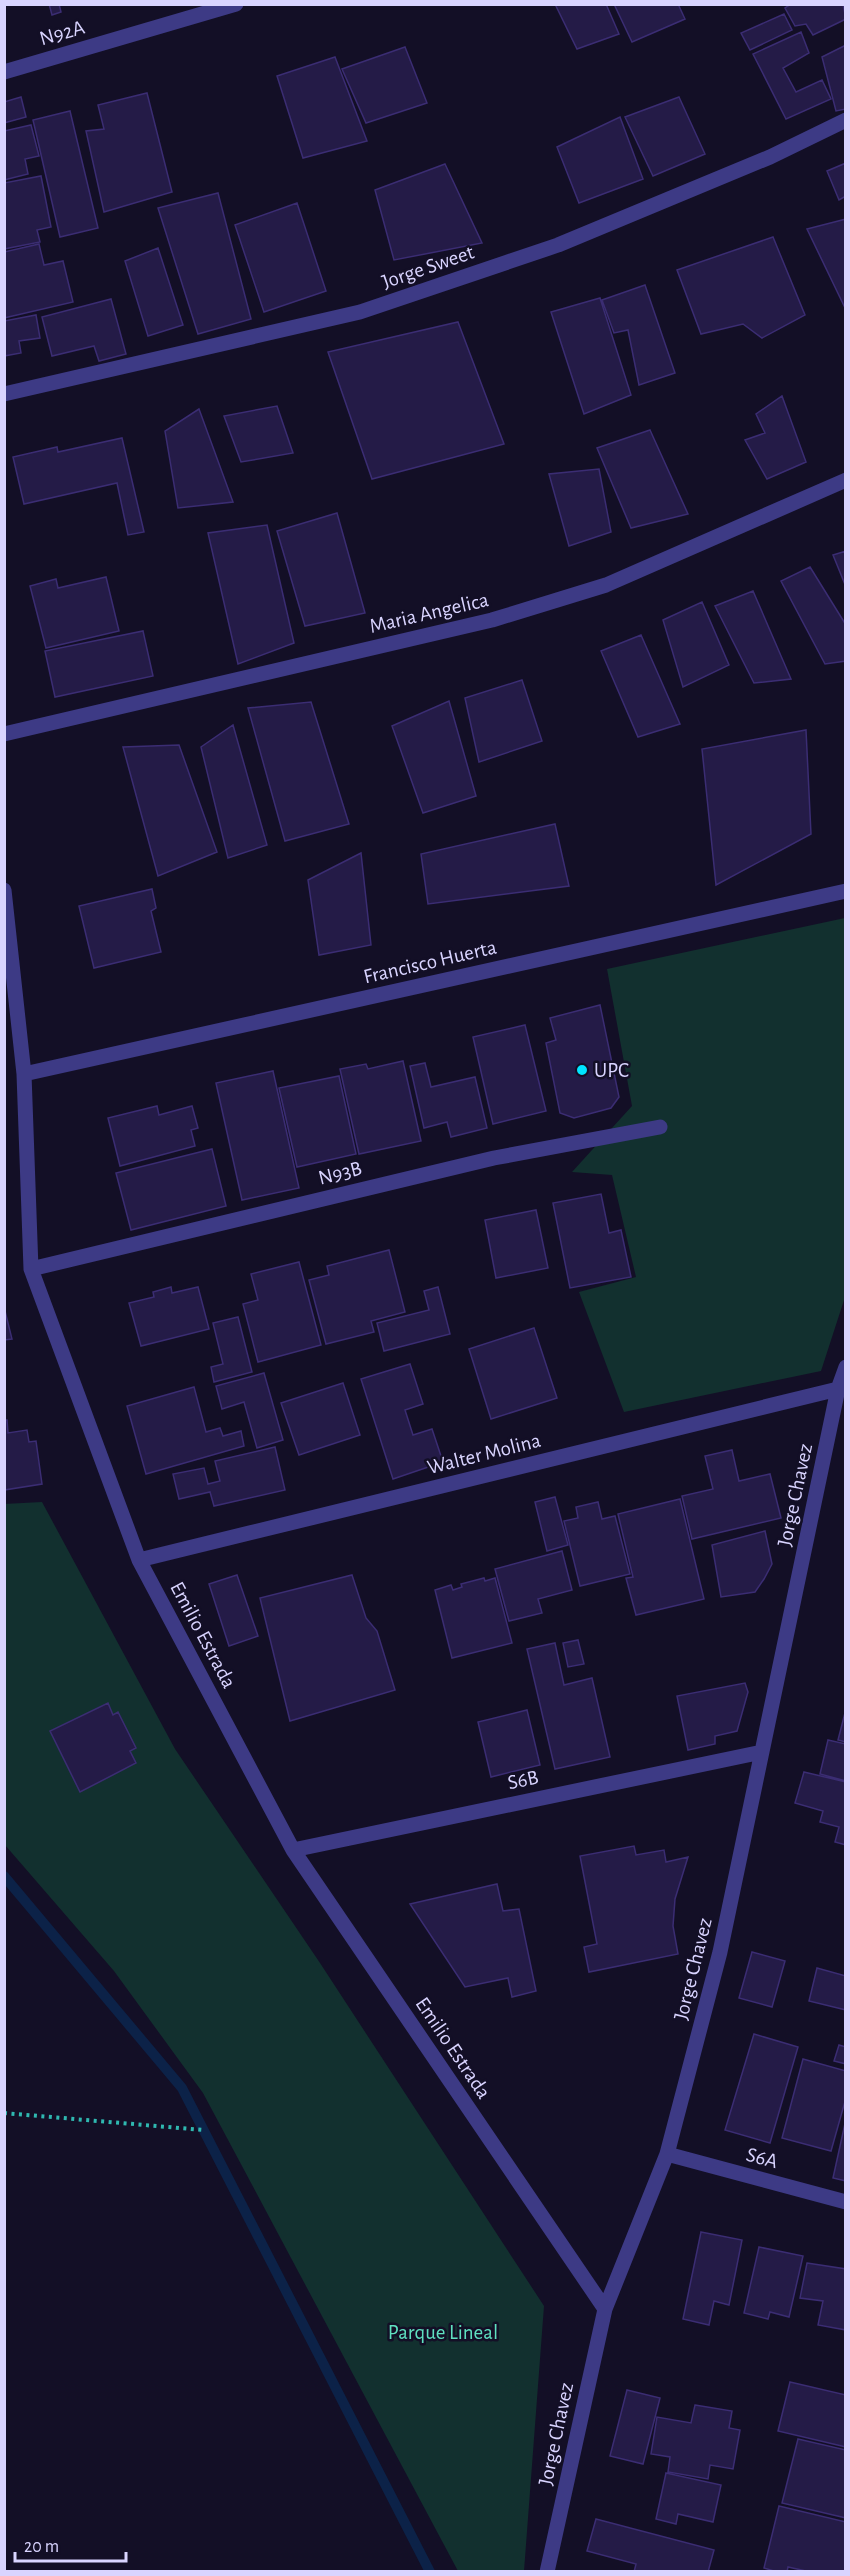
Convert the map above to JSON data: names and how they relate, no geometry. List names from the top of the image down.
{
  "streets": {
    "street": [
      "N92A",
      "Jorge Sweet",
      "Maria Angelica",
      "Francisco Huerta",
      "N93B",
      "Walter Molina",
      "Jorge Chavez",
      "Emilio Estrada",
      "S6B",
      "S6A"
    ]
  },
  "crossings": [
    ["Francisco Huerta", "Emilio Estrada"],
    ["N93B", "Emilio Estrada"],
    ["Walter Molina", "Jorge Chavez"],
    ["Walter Molina", "Emilio Estrada"],
    ["Jorge Chavez", "Emilio Estrada"],
    ["Jorge Chavez", "S6B"],
    ["Jorge Chavez", "S6A"],
    ["Emilio Estrada", "S6B"]
  ],
  "parks": ["Parque Lineal"],
  "places": ["UPC"],
  "scale_bar": "20 m"
}
